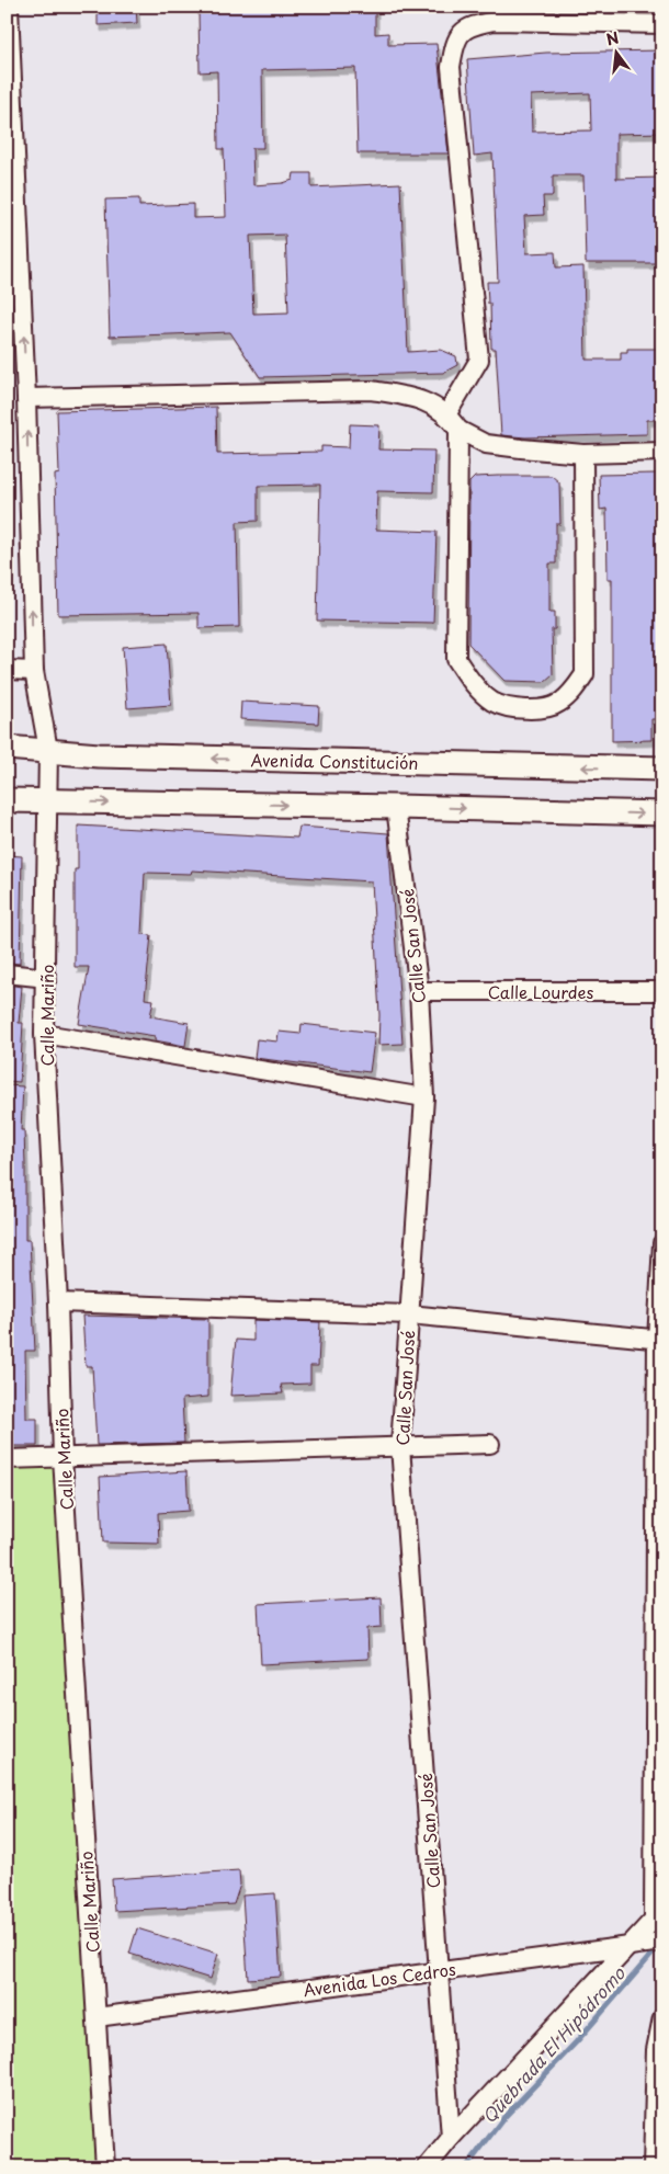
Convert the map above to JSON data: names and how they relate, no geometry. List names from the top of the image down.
{
  "streets": {
    "street": [
      "Avenida Constitución",
      "Calle San José",
      "Calle Lourdes",
      "Calle Mariño",
      "Avenida Los Cedros"
    ]
  },
  "crossings": [
    ["Avenida Constitución", "Calle Mariño"],
    ["Calle San José", "Calle Lourdes"],
    ["Calle San José", "Avenida Los Cedros"],
    ["Calle Mariño", "Avenida Los Cedros"]
  ],
  "water": ["Quebrada El Hipódromo"],
  "north": "top"
}
